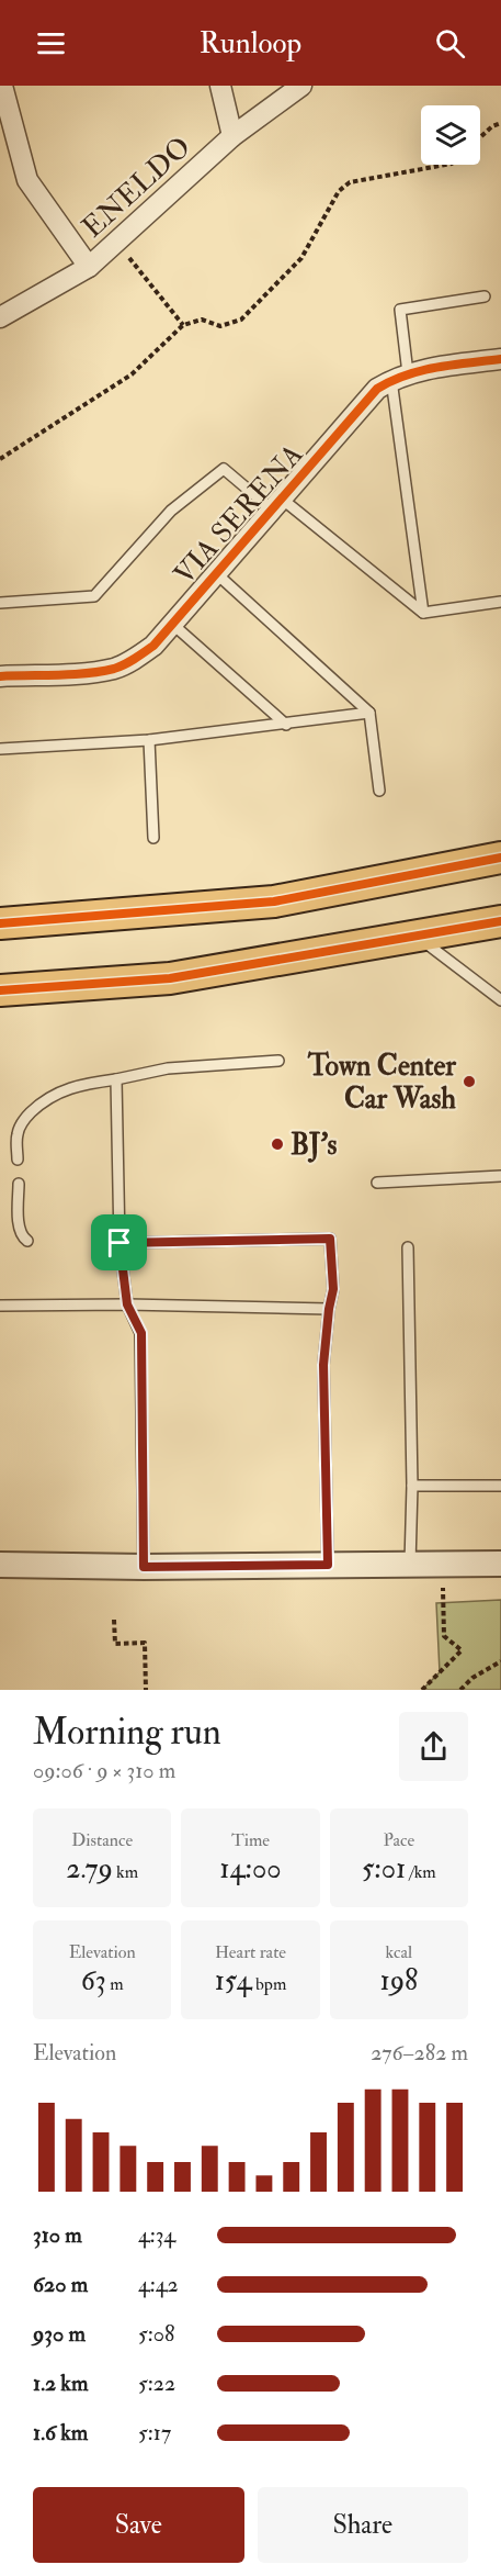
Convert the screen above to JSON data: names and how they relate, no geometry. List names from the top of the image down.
{
  "streets": {
    "street": ["ENELDO", "VIA SERENA"]
  },
  "places": ["Town Center Car Wash", "BJ's"],
  "page": {
    "header": "Runloop",
    "heading": ["Morning run", "09:06 · 9 × 310 m"],
    "stats": [
      ["Distance", "2.79 km"],
      ["Time", "14:00"],
      ["Pace", "5:01 /km"],
      ["Elevation", "63 m"],
      ["Heart rate", "154 bpm"],
      ["kcal", "198"]
    ],
    "chart": ["Elevation", "276–282 m"],
    "list": [
      {
        "name": "310 m",
        "note": "4:34"
      },
      {
        "name": "620 m",
        "note": "4:42"
      },
      {
        "name": "930 m",
        "note": "5:08"
      },
      {
        "name": "1.2 km",
        "note": "5:22"
      },
      {
        "name": "1.6 km",
        "note": "5:17"
      }
    ],
    "buttons": ["Save", "Share"]
  }
}
